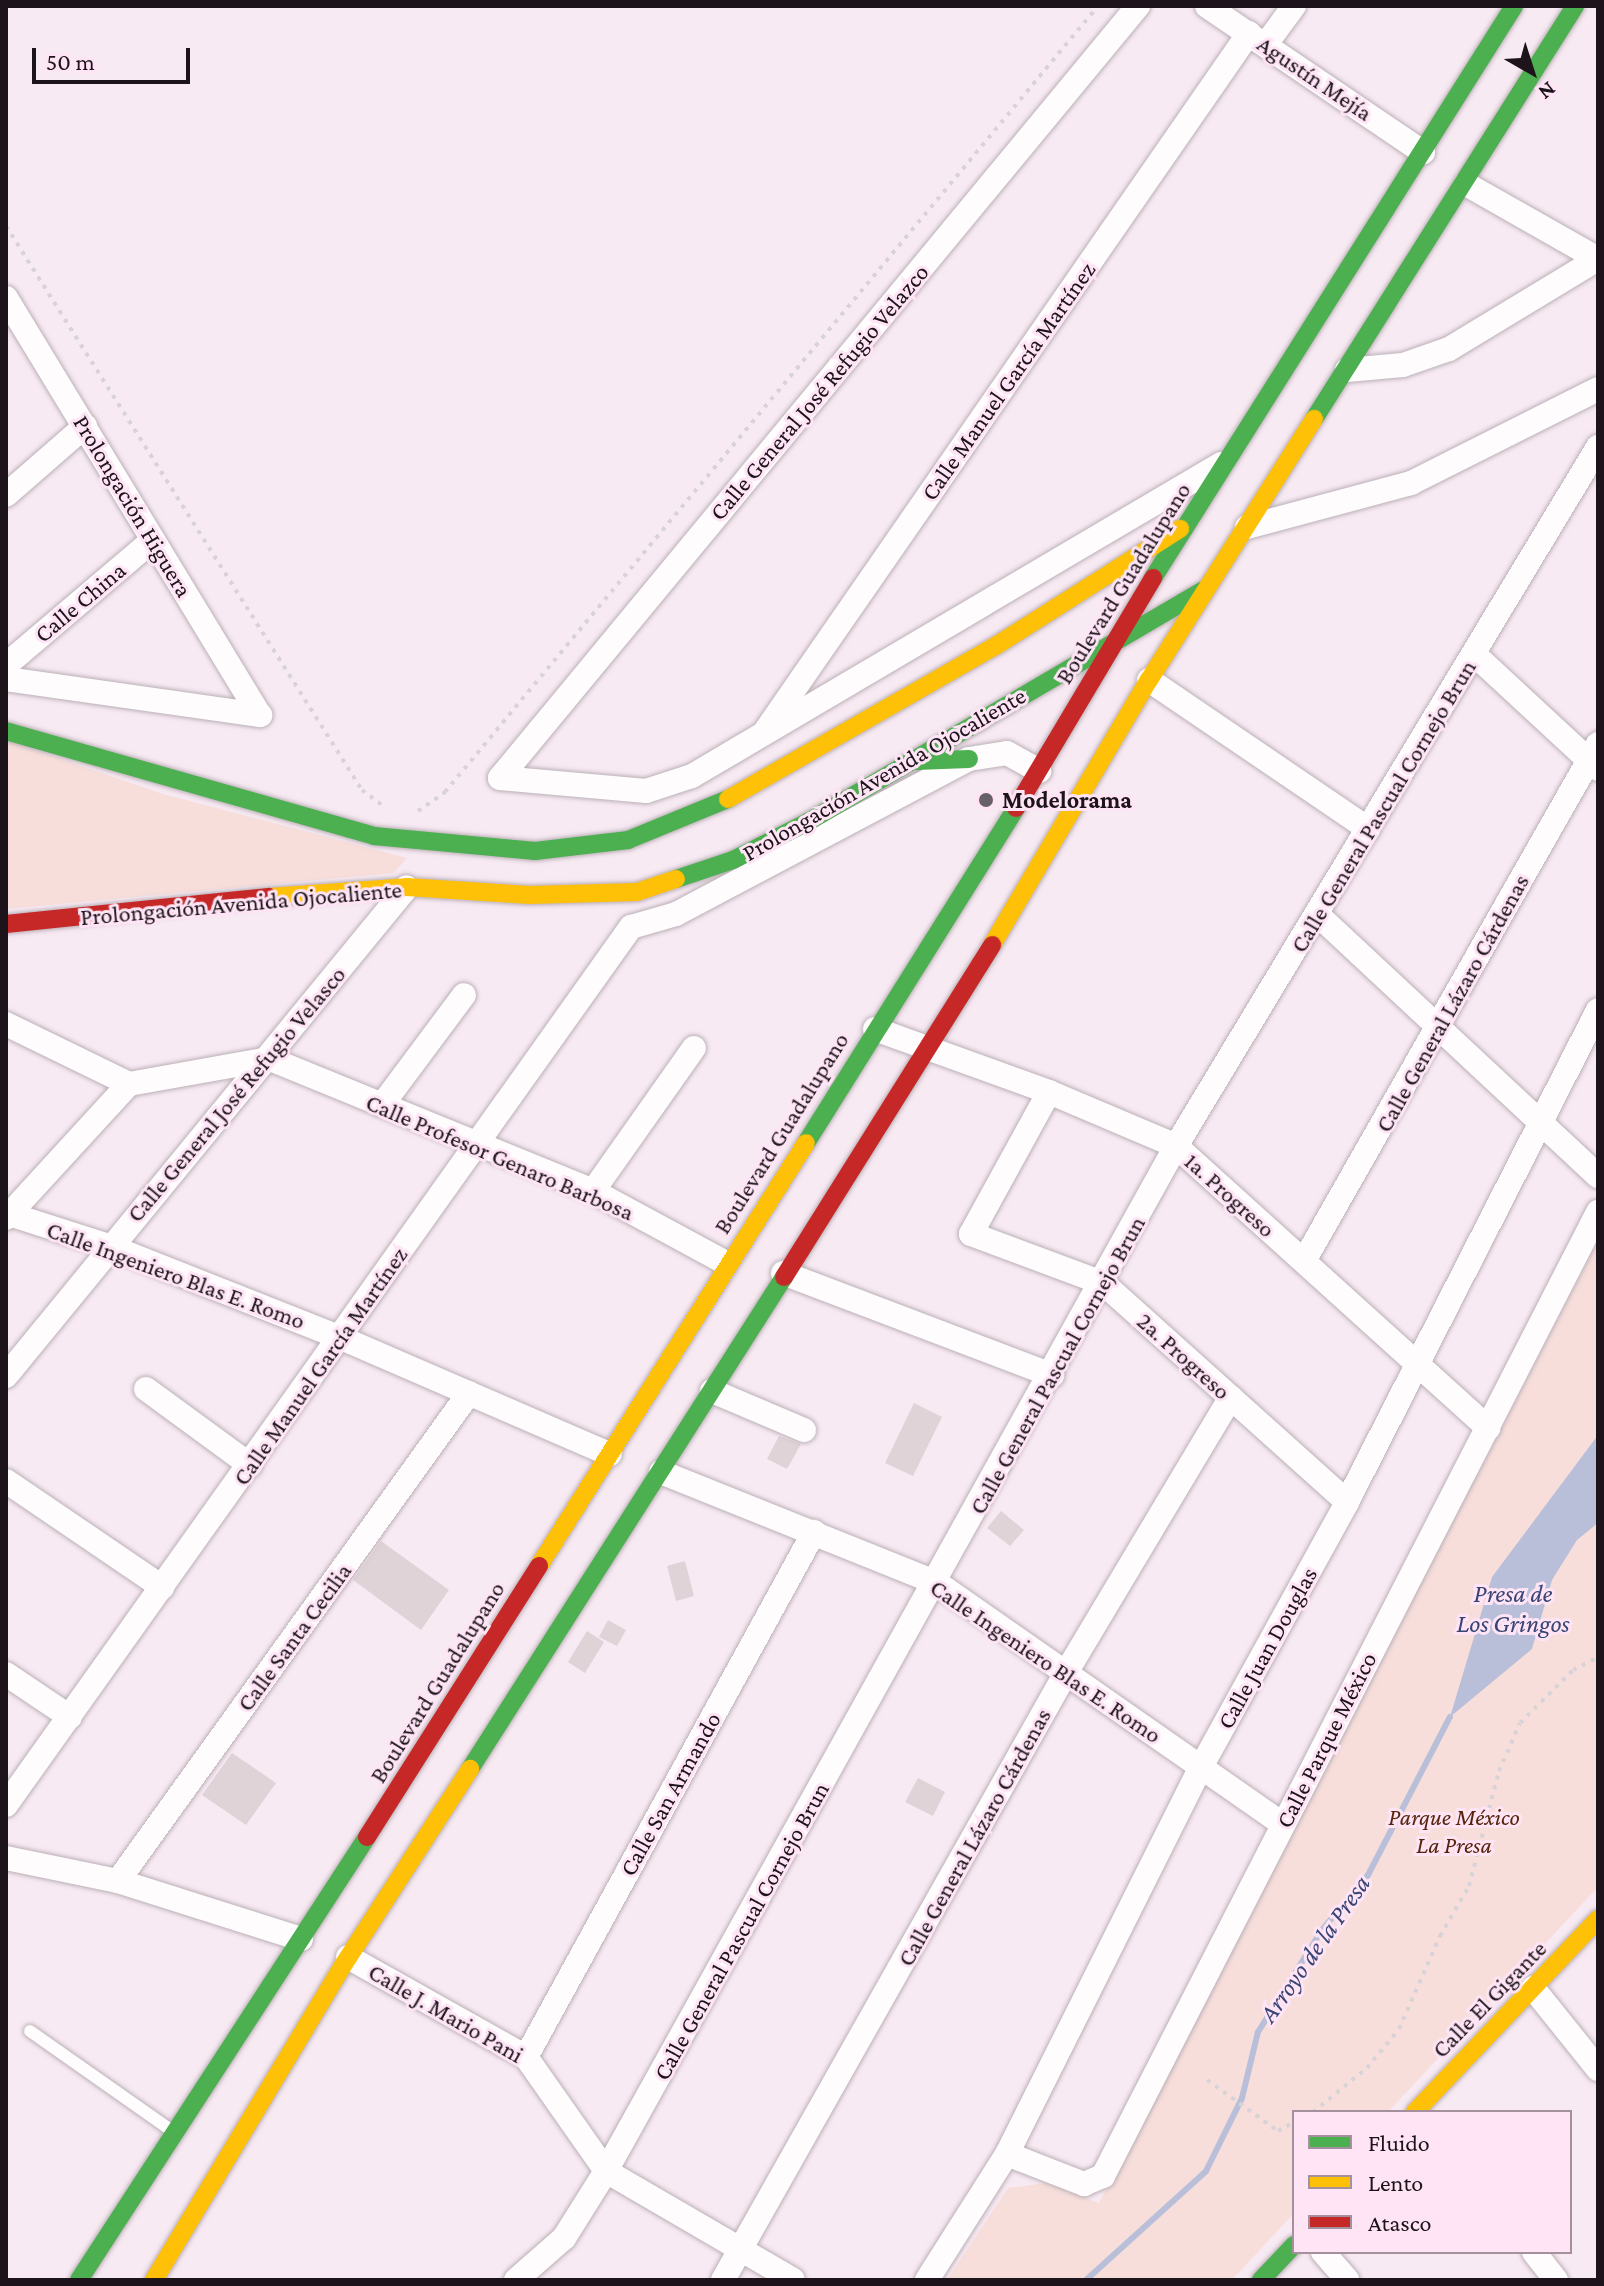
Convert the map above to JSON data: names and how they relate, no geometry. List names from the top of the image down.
{
  "streets": {
    "main road": ["Boulevard Guadalupano", "Prolongación Avenida Ojocaliente", "Calle El Gigante"],
    "street": [
      "Agustín Mejía",
      "Calle Manuel García Martínez",
      "Calle General José Refugio Velazco",
      "Prolongación Higuera",
      "Calle China",
      "Calle General Pascual Cornejo Brun",
      "Calle General Lázaro Cárdenas",
      "Calle General José Refugio Velasco",
      "Calle Profesor Genaro Barbosa",
      "1a. Progreso",
      "Calle Ingeniero Blas E. Romo",
      "2a. Progreso",
      "Calle Santa Cecilia",
      "Calle Juan Douglas",
      "Calle Parque México",
      "Calle San Armando",
      "Calle J. Mario Pani"
    ]
  },
  "crossings": [
    ["Agustín Mejía", "Calle Manuel García Martínez"],
    ["Agustín Mejía", "Boulevard Guadalupano"],
    ["Calle Manuel García Martínez", "Calle Profesor Genaro Barbosa"],
    ["Calle Manuel García Martínez", "Calle Ingeniero Blas E. Romo"],
    ["Prolongación Higuera", "Calle China"],
    ["Boulevard Guadalupano", "Prolongación Avenida Ojocaliente"],
    ["Boulevard Guadalupano", "Calle Profesor Genaro Barbosa"],
    ["Boulevard Guadalupano", "1a. Progreso"],
    ["Boulevard Guadalupano", "Calle Ingeniero Blas E. Romo"],
    ["Prolongación Avenida Ojocaliente", "Calle General José Refugio Velasco"],
    ["Calle General Pascual Cornejo Brun", "1a. Progreso"],
    ["Calle General Pascual Cornejo Brun", "Calle Ingeniero Blas E. Romo"],
    ["Calle General Pascual Cornejo Brun", "2a. Progreso"],
    ["Calle General Pascual Cornejo Brun", "Calle J. Mario Pani"],
    ["Calle General Lázaro Cárdenas", "1a. Progreso"],
    ["Calle General Lázaro Cárdenas", "Calle Ingeniero Blas E. Romo"],
    ["Calle General Lázaro Cárdenas", "2a. Progreso"],
    ["Calle General Lázaro Cárdenas", "Calle J. Mario Pani"],
    ["Calle General José Refugio Velasco", "Calle Profesor Genaro Barbosa"],
    ["Calle General José Refugio Velasco", "Calle Ingeniero Blas E. Romo"],
    ["1a. Progreso", "2a. Progreso"],
    ["1a. Progreso", "Calle Juan Douglas"],
    ["1a. Progreso", "Calle Parque México"],
    ["Calle Ingeniero Blas E. Romo", "Calle Santa Cecilia"],
    ["Calle Ingeniero Blas E. Romo", "Calle Juan Douglas"],
    ["Calle Ingeniero Blas E. Romo", "Calle Parque México"],
    ["Calle Ingeniero Blas E. Romo", "Calle San Armando"],
    ["2a. Progreso", "Calle Juan Douglas"],
    ["Calle Juan Douglas", "Calle Parque México"],
    ["Calle San Armando", "Calle J. Mario Pani"]
  ],
  "water": ["Presa de Los Gringos", "Arroyo de la Presa"],
  "parks": ["Parque México La Presa"],
  "places": ["Modelorama"],
  "legend": ["Fluido", "Lento", "Atasco"],
  "scale_bar": "50 m",
  "north": "bottom right"
}
